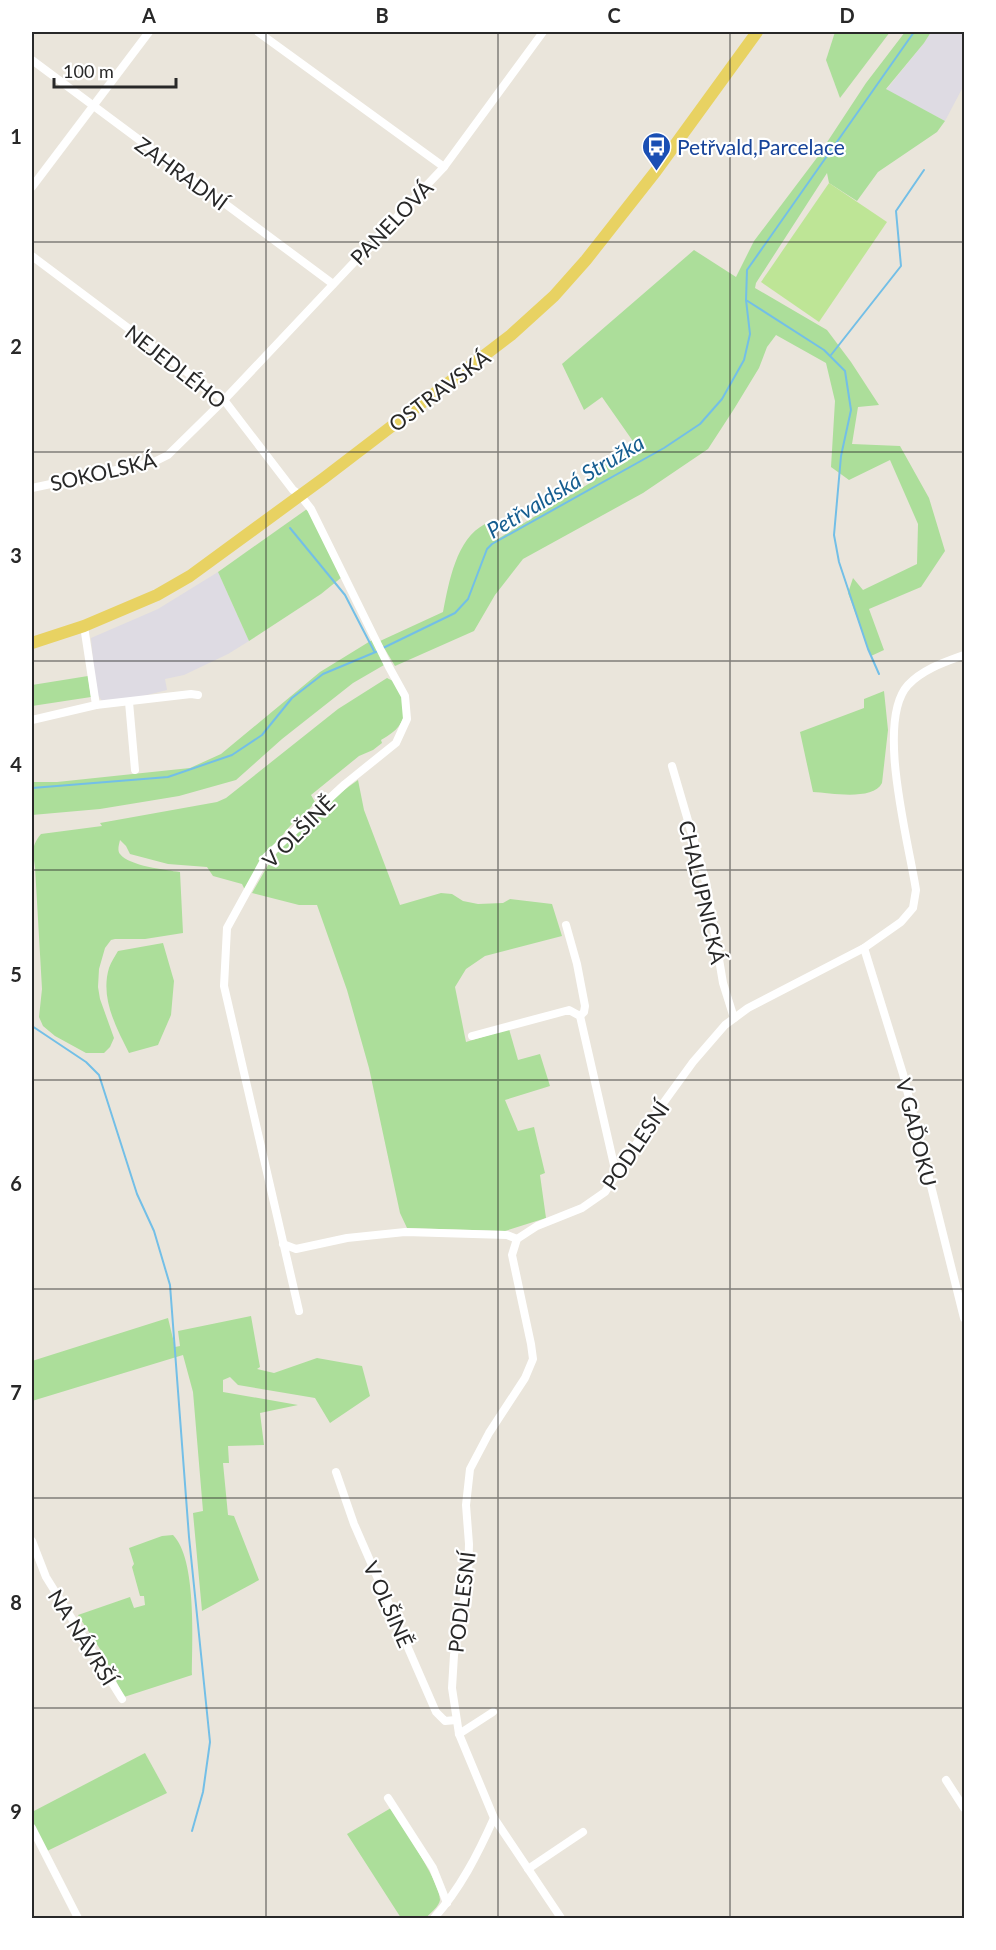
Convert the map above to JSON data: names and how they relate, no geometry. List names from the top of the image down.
{
  "streets": {
    "main road": ["OSTRAVSKÁ"],
    "street": [
      "ZAHRADNÍ",
      "PANELOVÁ",
      "NEJEDLÉHO",
      "SOKOLSKÁ",
      "V OLŠINĚ",
      "CHALUPNICKÁ",
      "V GAĎOKU",
      "PODLESNÍ",
      "NA NÁVRŠÍ"
    ]
  },
  "crossings": [
    ["ZAHRADNÍ", "PANELOVÁ"],
    ["PANELOVÁ", "NEJEDLÉHO"],
    ["PANELOVÁ", "SOKOLSKÁ"],
    ["NEJEDLÉHO", "OSTRAVSKÁ"],
    ["NEJEDLÉHO", "SOKOLSKÁ"],
    ["NEJEDLÉHO", "V OLŠINĚ"],
    ["OSTRAVSKÁ", "V OLŠINĚ"],
    ["V OLŠINĚ", "PODLESNÍ"],
    ["CHALUPNICKÁ", "PODLESNÍ"],
    ["V GAĎOKU", "PODLESNÍ"]
  ],
  "water": ["Petřvaldská Stružka"],
  "places": {
    "bus stop": ["Petřvald,Parcelace"]
  },
  "scale_bar": "100 m",
  "grid": {
    "columns": [
      "A",
      "B",
      "C",
      "D"
    ],
    "rows": [
      "1",
      "2",
      "3",
      "4",
      "5",
      "6",
      "7",
      "8",
      "9"
    ]
  }
}
